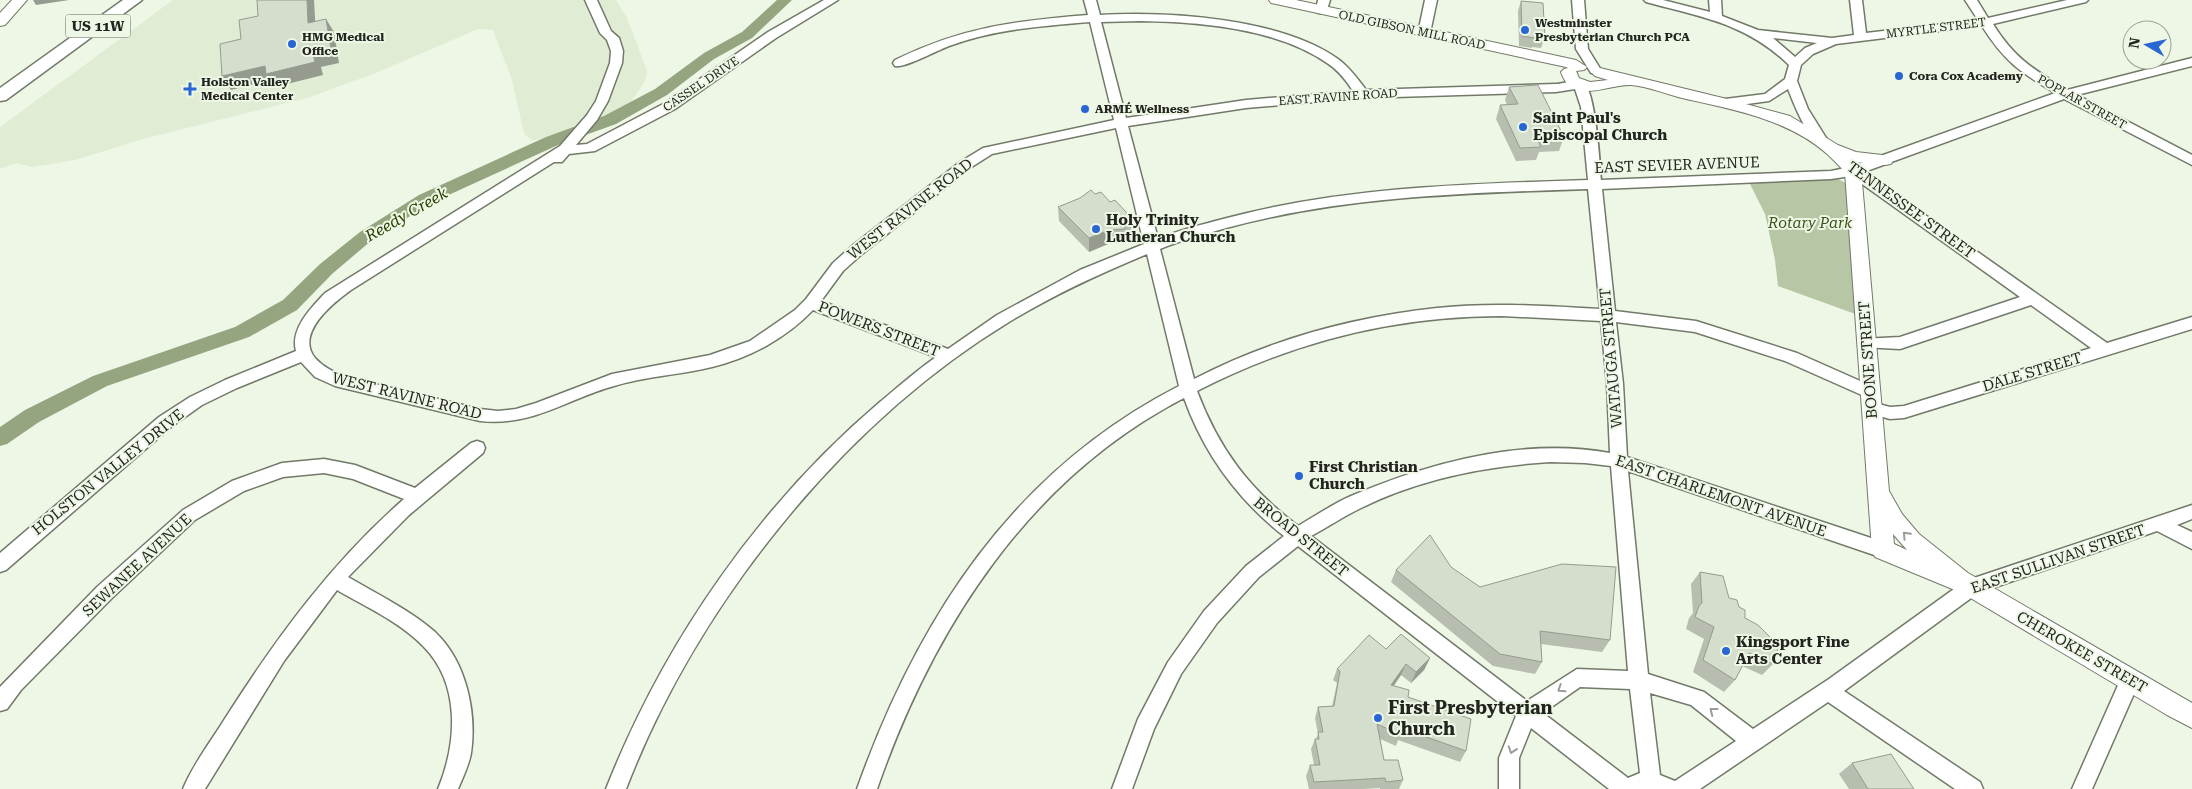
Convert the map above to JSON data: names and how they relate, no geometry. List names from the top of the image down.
{
  "streets": {
    "highway": ["US 11W"],
    "main road": [
      "OLD GIBSON MILL ROAD",
      "TENNESSEE STREET",
      "BOONE STREET",
      "EAST CHARLEMONT AVENUE",
      "CHEROKEE STREET"
    ],
    "street": [
      "MYRTLE STREET",
      "CASSEL DRIVE",
      "EAST RAVINE ROAD",
      "POPLAR STREET",
      "EAST SEVIER AVENUE",
      "WEST RAVINE ROAD",
      "POWERS STREET",
      "WATAUGA STREET",
      "DALE STREET",
      "HOLSTON VALLEY DRIVE",
      "BROAD STREET",
      "EAST SULLIVAN STREET",
      "SEWANEE AVENUE"
    ]
  },
  "crossings": [
    ["MYRTLE STREET", "POPLAR STREET"],
    ["OLD GIBSON MILL ROAD", "EAST RAVINE ROAD"],
    ["OLD GIBSON MILL ROAD", "WATAUGA STREET"],
    ["EAST RAVINE ROAD", "WEST RAVINE ROAD"],
    ["EAST RAVINE ROAD", "WATAUGA STREET"],
    ["EAST RAVINE ROAD", "BROAD STREET"],
    ["POPLAR STREET", "EAST SEVIER AVENUE"],
    ["EAST SEVIER AVENUE", "TENNESSEE STREET"],
    ["EAST SEVIER AVENUE", "POWERS STREET"],
    ["EAST SEVIER AVENUE", "WATAUGA STREET"],
    ["EAST SEVIER AVENUE", "BOONE STREET"],
    ["EAST SEVIER AVENUE", "BROAD STREET"],
    ["WEST RAVINE ROAD", "POWERS STREET"],
    ["WEST RAVINE ROAD", "HOLSTON VALLEY DRIVE"],
    ["WEST RAVINE ROAD", "BROAD STREET"],
    ["TENNESSEE STREET", "BOONE STREET"],
    ["TENNESSEE STREET", "DALE STREET"],
    ["WATAUGA STREET", "DALE STREET"],
    ["WATAUGA STREET", "EAST CHARLEMONT AVENUE"],
    ["BOONE STREET", "DALE STREET"],
    ["BOONE STREET", "EAST CHARLEMONT AVENUE"],
    ["DALE STREET", "BROAD STREET"],
    ["EAST CHARLEMONT AVENUE", "BROAD STREET"],
    ["EAST CHARLEMONT AVENUE", "EAST SULLIVAN STREET"],
    ["EAST CHARLEMONT AVENUE", "CHEROKEE STREET"],
    ["EAST SULLIVAN STREET", "CHEROKEE STREET"]
  ],
  "water": ["Reedy Creek"],
  "parks": ["Rotary Park"],
  "places": {
    "other": [
      "Westminster Presbyterian Church PCA",
      "HMG Medical Office",
      "Cora Cox Academy",
      "ARMÉ Wellness",
      "Saint Paul's Episcopal Church",
      "Holy Trinity Lutheran Church",
      "First Christian Church",
      "Kingsport Fine Arts Center",
      "First Presbyterian Church"
    ],
    "health": ["Holston Valley Medical Center"]
  },
  "north": "left"
}
